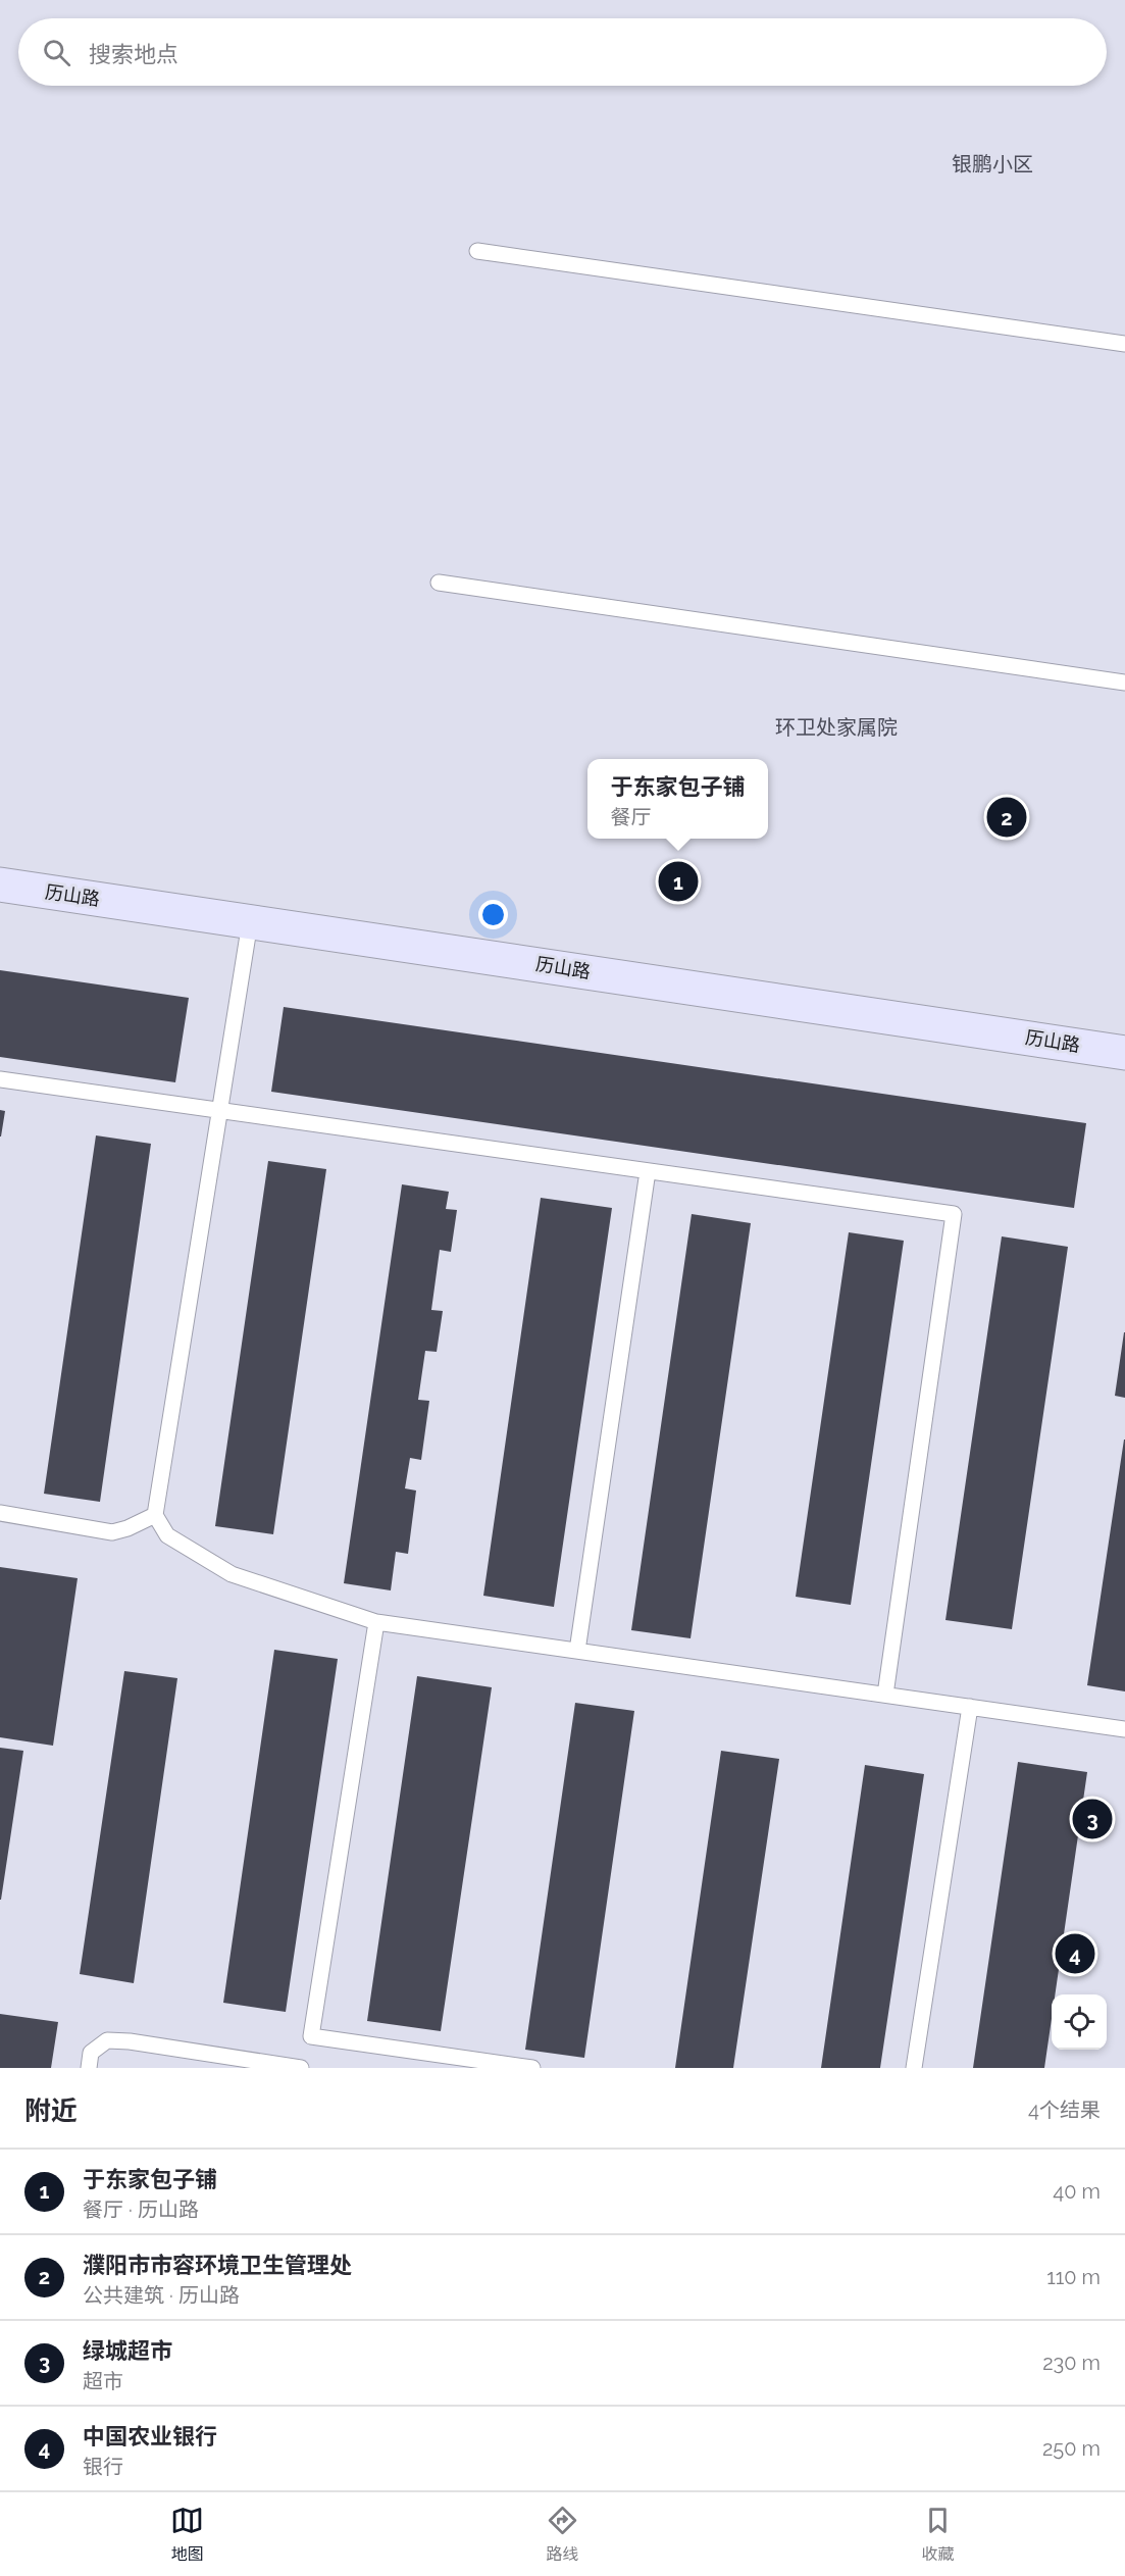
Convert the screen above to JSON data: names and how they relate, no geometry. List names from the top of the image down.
{
  "streets": {
    "street": ["历山路"]
  },
  "districts": ["银鹏小区", "环卫处家属院"],
  "page": {
    "search": "搜索地点",
    "popup": ["于东家包子铺", "餐厅"],
    "pins": [
      "2",
      "1",
      "3",
      "4"
    ],
    "heading": ["附近", "4个结果"],
    "list": [
      {
        "mark": "1",
        "name": "于东家包子铺",
        "note": "餐厅 · 历山路",
        "value": "40 m"
      },
      {
        "mark": "2",
        "name": "濮阳市市容环境卫生管理处",
        "note": "公共建筑 · 历山路",
        "value": "110 m"
      },
      {
        "mark": "3",
        "name": "绿城超市",
        "note": "超市",
        "value": "230 m"
      },
      {
        "mark": "4",
        "name": "中国农业银行",
        "note": "银行",
        "value": "250 m"
      }
    ],
    "nav": ["地图", "路线", "收藏"]
  }
}
